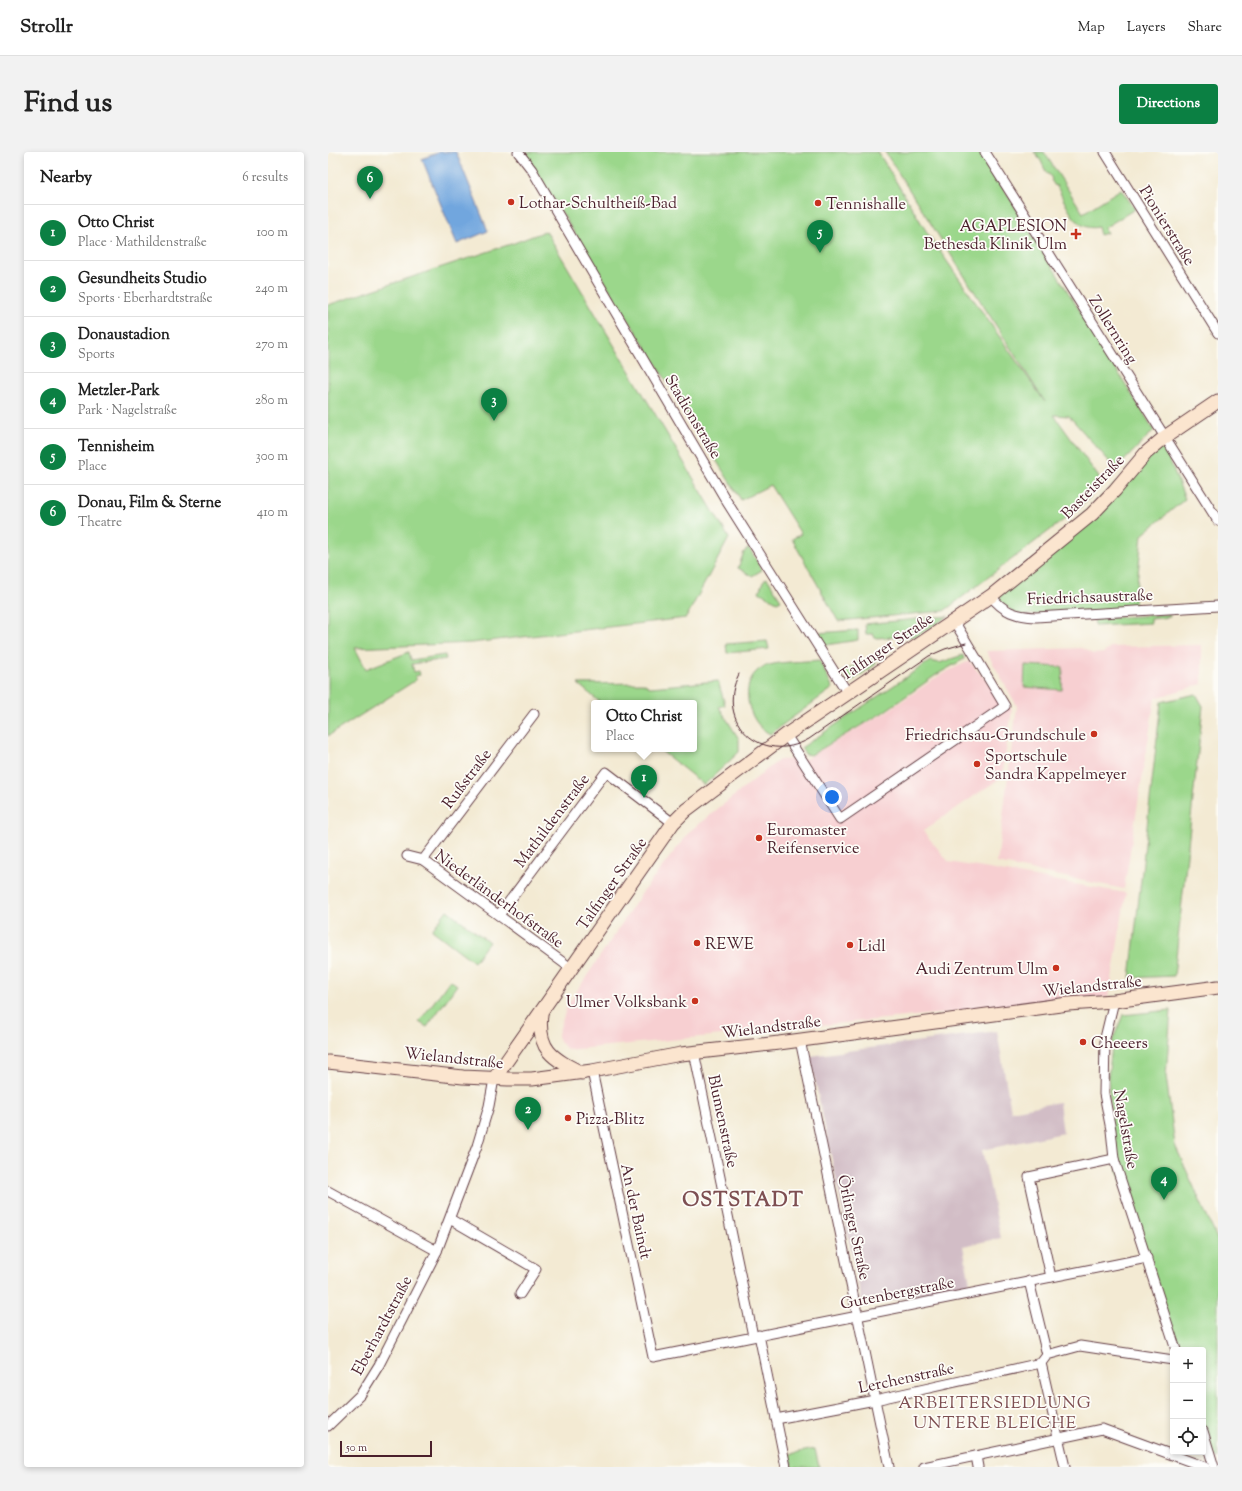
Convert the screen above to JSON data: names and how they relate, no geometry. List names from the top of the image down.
{
  "streets": {
    "street": [
      "Pionierstraße",
      "Zollernring",
      "Stadionstraße",
      "Basteistraße",
      "Friedrichsaustraße",
      "Talfinger Straße",
      "Rußstraße",
      "Mathildenstraße",
      "Niederländerhofstraße",
      "Wielandstraße",
      "Blumenstraße",
      "Nagelstraße",
      "An der Baindt",
      "Örlinger Straße",
      "Gutenbergstraße",
      "Eberhardtstraße",
      "Lerchenstraße"
    ]
  },
  "crossings": [
    ["Zollernring", "Basteistraße"],
    ["Stadionstraße", "Talfinger Straße"],
    ["Basteistraße", "Friedrichsaustraße"],
    ["Talfinger Straße", "Mathildenstraße"],
    ["Talfinger Straße", "Niederländerhofstraße"],
    ["Talfinger Straße", "Wielandstraße"],
    ["Talfinger Straße", "Eberhardtstraße"],
    ["Rußstraße", "Niederländerhofstraße"],
    ["Mathildenstraße", "Niederländerhofstraße"],
    ["Wielandstraße", "Blumenstraße"],
    ["Wielandstraße", "Nagelstraße"],
    ["Wielandstraße", "An der Baindt"],
    ["Wielandstraße", "Örlinger Straße"],
    ["Wielandstraße", "Eberhardtstraße"],
    ["Blumenstraße", "Gutenbergstraße"],
    ["Blumenstraße", "Lerchenstraße"],
    ["Nagelstraße", "Gutenbergstraße"],
    ["An der Baindt", "Gutenbergstraße"],
    ["Örlinger Straße", "Gutenbergstraße"],
    ["Örlinger Straße", "Lerchenstraße"]
  ],
  "districts": ["OSTSTADT", "ARBEITERSIEDLUNG UNTERE BLEICHE"],
  "places": {
    "other": [
      "Lothar-Schultheiß-Bad",
      "Tennishalle",
      "Friedrichsau-Grundschule",
      "Sportschule Sandra Kappelmeyer",
      "Euromaster Reifenservice",
      "REWE",
      "Lidl",
      "Audi Zentrum Ulm",
      "Ulmer Volksbank",
      "Cheeers",
      "Pizza-Blitz"
    ],
    "health": ["AGAPLESION Bethesda Klinik Ulm"]
  },
  "scale_bar": "50 m",
  "page": {
    "header": "Strollr",
    "nav": ["Map", "Layers", "Share"],
    "title": "Find us",
    "buttons": "Directions",
    "heading": ["Nearby", "6 results"],
    "pins": [
      "6",
      "5",
      "3",
      "1",
      "2",
      "4"
    ],
    "list": [
      {
        "mark": "1",
        "name": "Otto Christ",
        "note": "Place · Mathildenstraße",
        "value": "100 m"
      },
      {
        "mark": "2",
        "name": "Gesundheits Studio",
        "note": "Sports · Eberhardtstraße",
        "value": "240 m"
      },
      {
        "mark": "3",
        "name": "Donaustadion",
        "note": "Sports",
        "value": "270 m"
      },
      {
        "mark": "4",
        "name": "Metzler-Park",
        "note": "Park · Nagelstraße",
        "value": "280 m"
      },
      {
        "mark": "5",
        "name": "Tennisheim",
        "note": "Place",
        "value": "300 m"
      },
      {
        "mark": "6",
        "name": "Donau, Film & Sterne",
        "note": "Theatre",
        "value": "410 m"
      }
    ],
    "popup": ["Otto Christ", "Place"],
    "map_buttons": ["+", "−"],
    "scale": "50 m"
  }
}
